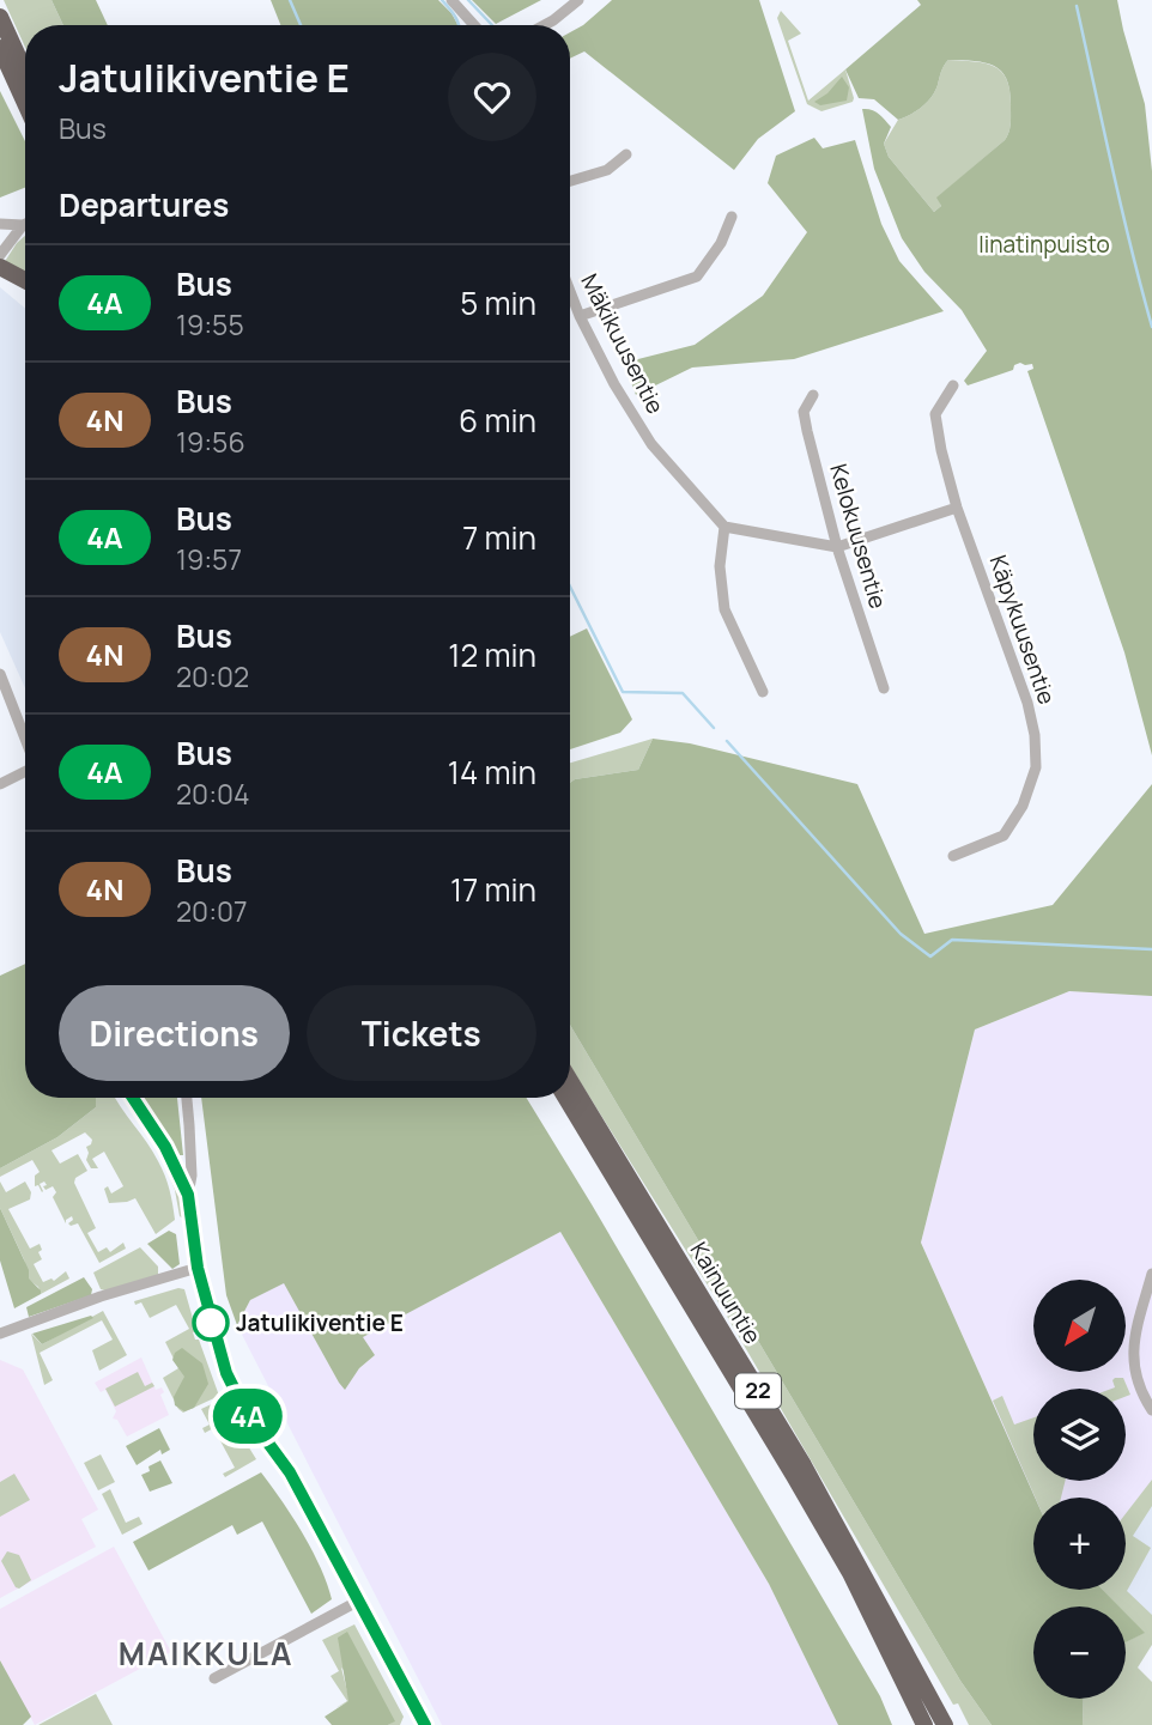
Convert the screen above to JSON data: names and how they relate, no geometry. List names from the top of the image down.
{
  "streets": {
    "highway": ["Kainuuntie", "22"],
    "street": ["Mäkikuusentie", "Kelokuusentie", "Käpykuusentie"]
  },
  "districts": ["MAIKKULA"],
  "parks": ["Iinatinpuisto"],
  "places": ["Jatulikiventie E"],
  "lines": ["bus line 4A"],
  "north": "bottom left",
  "page": {
    "on_map": "4A",
    "heading": [
      ["Jatulikiventie E", "Bus"],
      "Departures"
    ],
    "list": [
      {
        "mark": "4A",
        "name": "Bus",
        "note": "19:55",
        "value": "5 min"
      },
      {
        "mark": "4N",
        "name": "Bus",
        "note": "19:56",
        "value": "6 min"
      },
      {
        "mark": "4A",
        "name": "Bus",
        "note": "19:57",
        "value": "7 min"
      },
      {
        "mark": "4N",
        "name": "Bus",
        "note": "20:02",
        "value": "12 min"
      },
      {
        "mark": "4A",
        "name": "Bus",
        "note": "20:04",
        "value": "14 min"
      },
      {
        "mark": "4N",
        "name": "Bus",
        "note": "20:07",
        "value": "17 min"
      }
    ],
    "buttons": ["Directions", "Tickets"],
    "map_buttons": ["+", "−"]
  }
}
